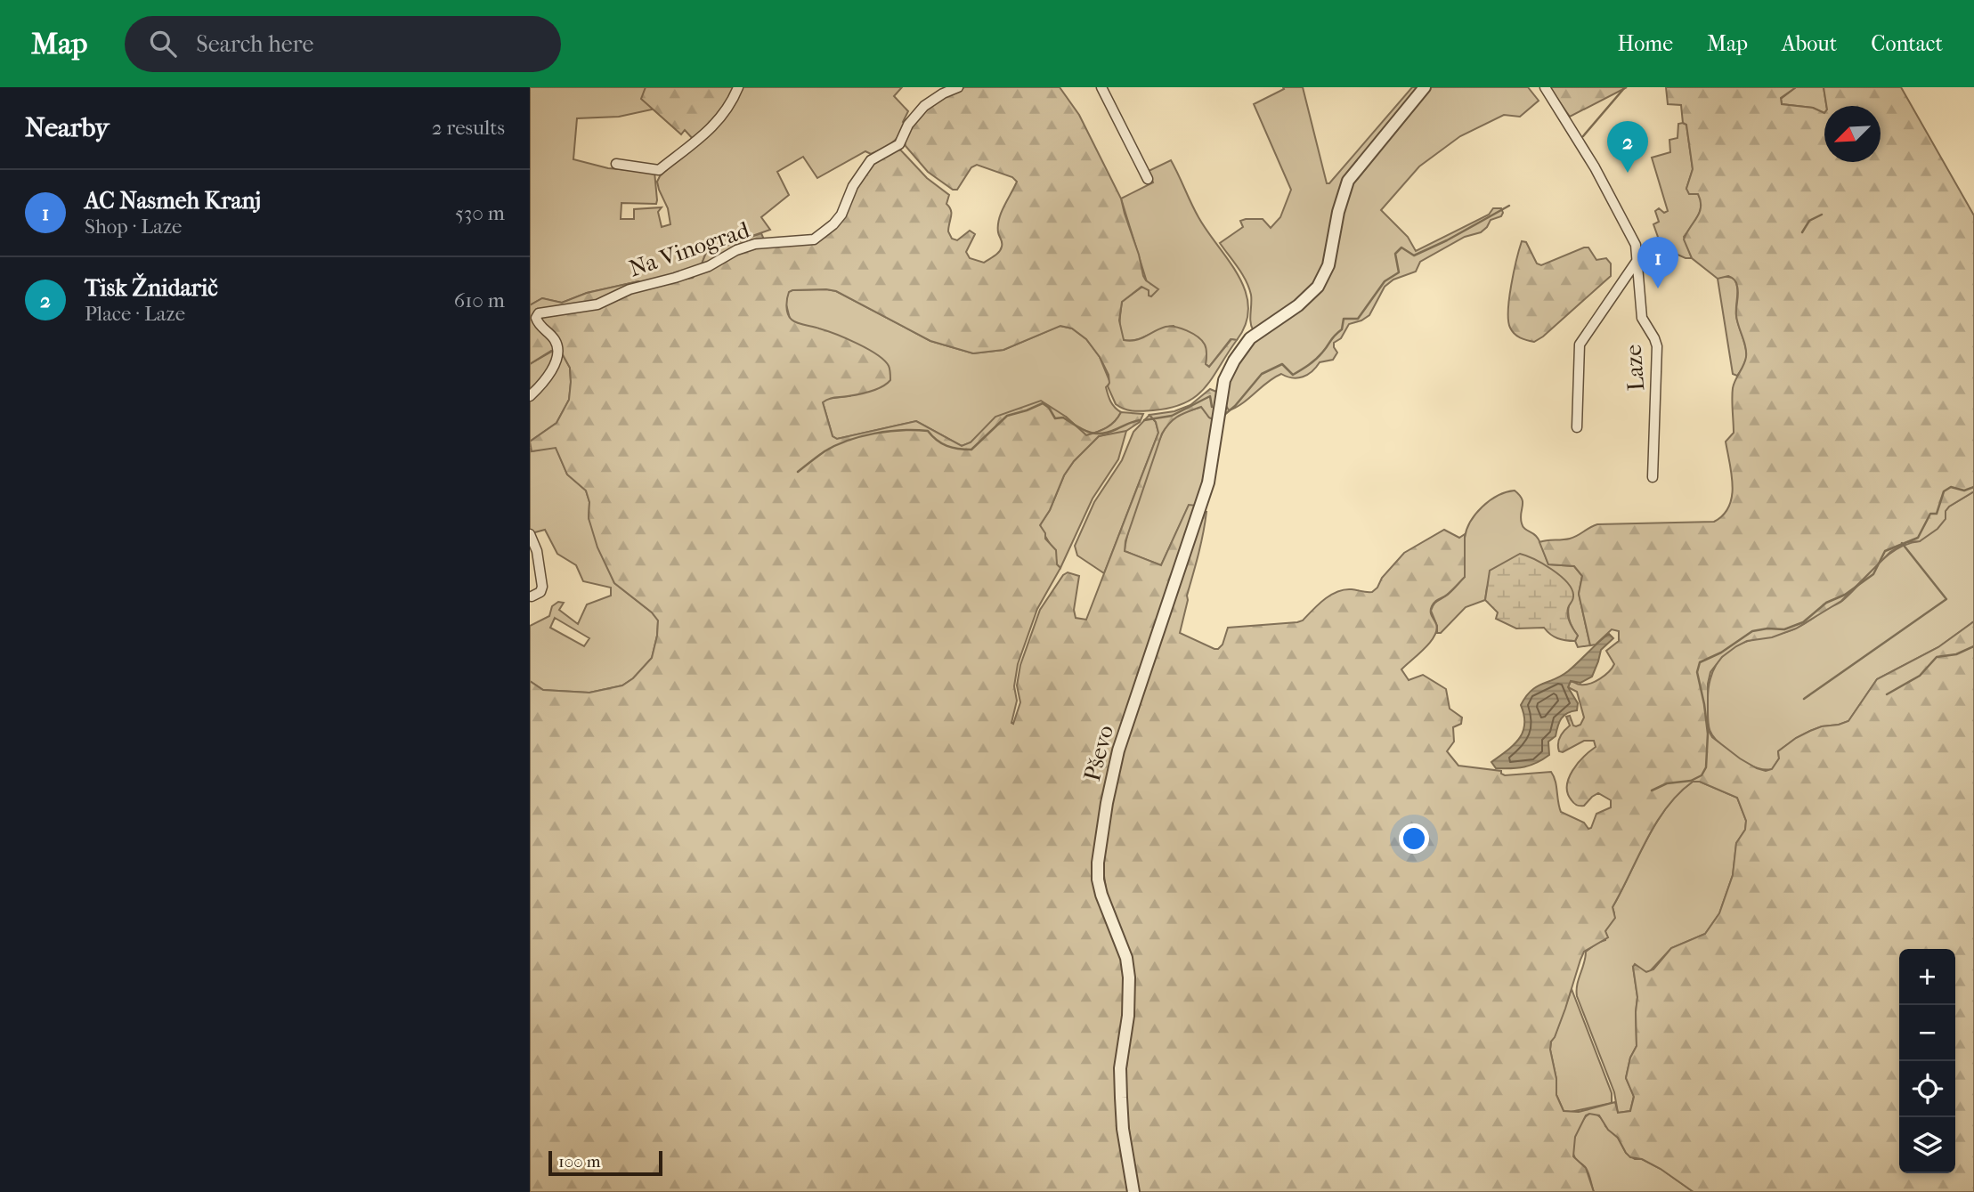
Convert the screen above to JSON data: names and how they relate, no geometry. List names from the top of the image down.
{
  "streets": {
    "street": ["Na Vinograd", "Laze", "Pševo"]
  },
  "scale_bar": "100 m",
  "north": "bottom left",
  "page": {
    "header": "Map",
    "search": "Search here",
    "nav": [
      "Home",
      "Map",
      "About",
      "Contact"
    ],
    "heading": ["Nearby", "2 results"],
    "pins": ["2", "1"],
    "list": [
      {
        "mark": "1",
        "name": "AC Nasmeh Kranj",
        "note": "Shop · Laze",
        "value": "530 m"
      },
      {
        "mark": "2",
        "name": "Tisk Žnidarič",
        "note": "Place · Laze",
        "value": "610 m"
      }
    ],
    "map_buttons": ["+", "−"],
    "scale": "100 m"
  }
}
